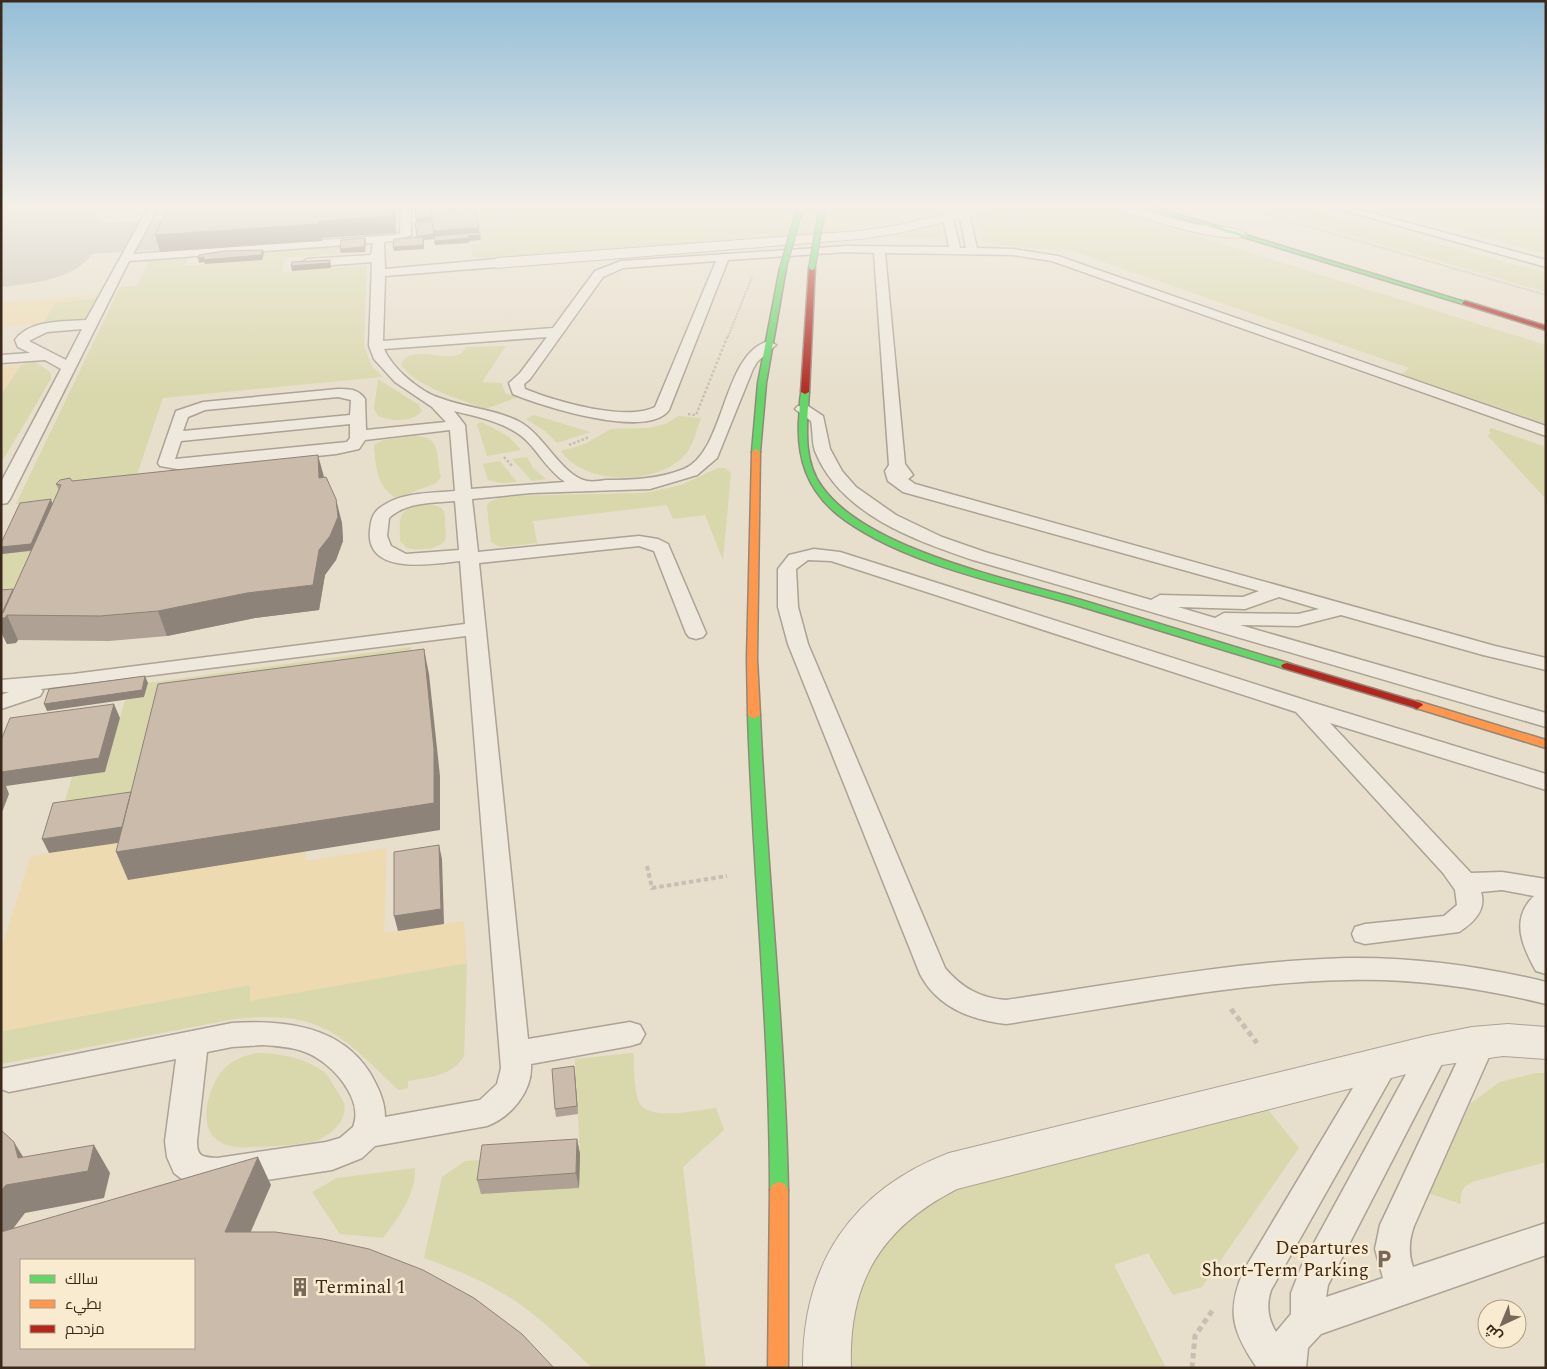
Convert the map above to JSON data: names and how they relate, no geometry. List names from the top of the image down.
{
  "places": {
    "parking": ["Departures Short-Term Parking"],
    "building": ["Terminal 1"]
  },
  "legend": ["سالك", "بطيء", "مزدحم"],
  "north": "bottom left"
}
